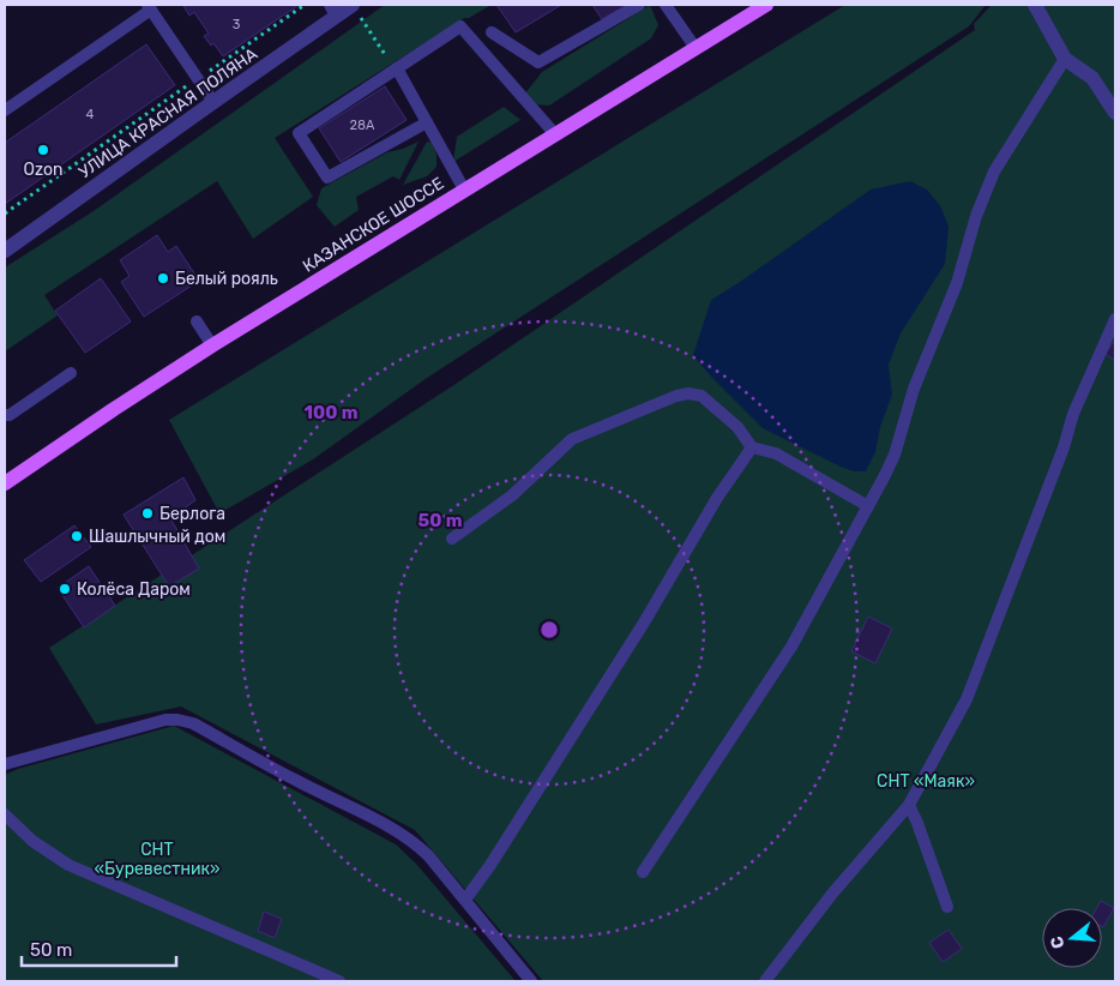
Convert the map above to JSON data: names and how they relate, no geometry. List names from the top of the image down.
{
  "streets": {
    "main road": ["КАЗАНСКОЕ ШОССЕ"],
    "street": ["УЛИЦА КРАСНАЯ ПОЛЯНА"]
  },
  "parks": ["СНТ «Маяк»", "СНТ «Буревестник»"],
  "places": [
    "Ozon",
    "Белый рояль",
    "Берлога",
    "Шашлычный дом",
    "Колёса Даром"
  ],
  "house_numbers": ["3", "4", "28А"],
  "scale_bar": "50 m",
  "north": "left",
  "rings": ["100 m", "50 m"]
}
